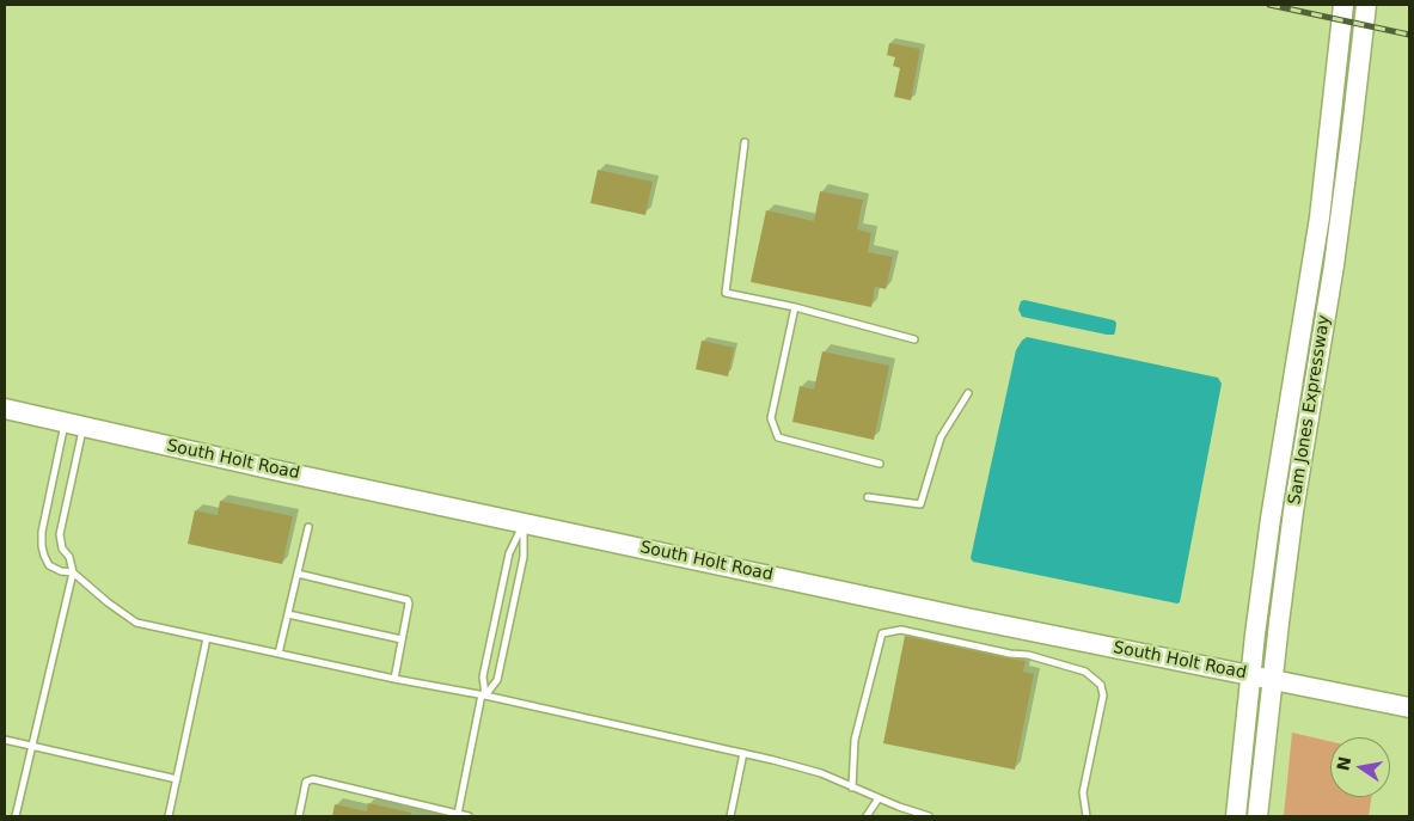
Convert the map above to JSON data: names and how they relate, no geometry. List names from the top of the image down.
{
  "streets": {
    "main road": ["Sam Jones Expressway", "South Holt Road"]
  },
  "crossings": [
    ["Sam Jones Expressway", "South Holt Road"]
  ],
  "north": "left"
}
